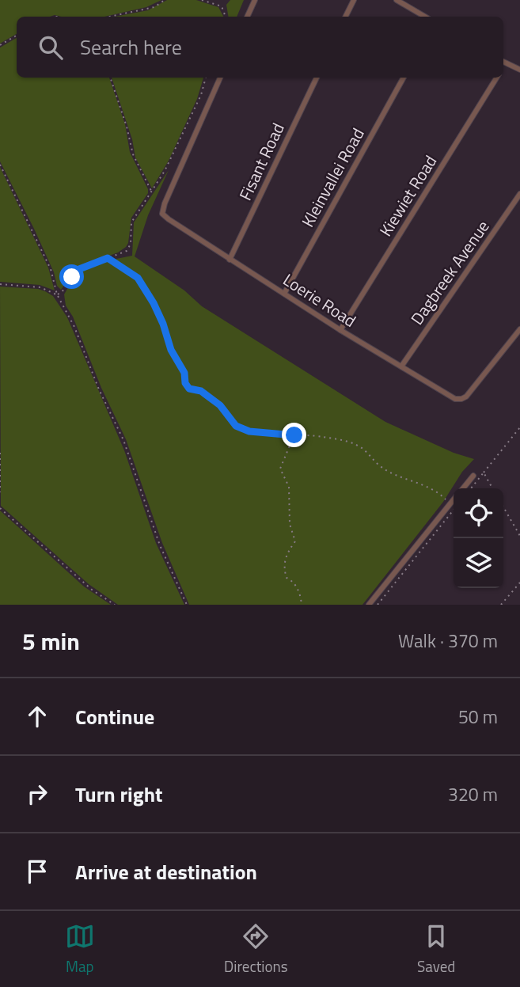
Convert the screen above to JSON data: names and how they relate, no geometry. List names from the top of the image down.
{
  "streets": {
    "street": [
      "Fisant Road",
      "Kleinvallei Road",
      "Kiewiet Road",
      "Dagbreek Avenue",
      "Loerie Road"
    ]
  },
  "crossings": [
    ["Fisant Road", "Loerie Road"],
    ["Kleinvallei Road", "Loerie Road"],
    ["Kiewiet Road", "Loerie Road"],
    ["Dagbreek Avenue", "Loerie Road"]
  ],
  "page": {
    "search": "Search here",
    "heading": ["5 min", "Walk · 370 m"],
    "list": [
      ["Continue", "50 m"],
      ["Turn right", "320 m"],
      "Arrive at destination"
    ],
    "nav": ["Map", "Directions", "Saved"]
  }
}
